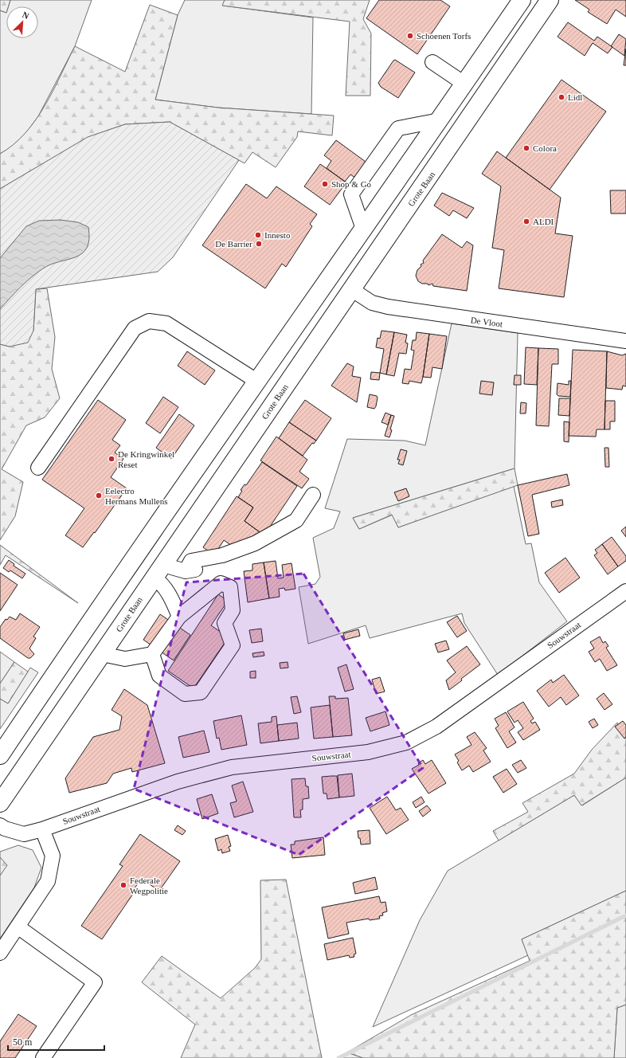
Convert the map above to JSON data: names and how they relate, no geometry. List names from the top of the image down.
{
  "streets": {
    "main road": ["Grote Baan"],
    "street": ["De Vloot", "Souwstraat"]
  },
  "crossings": [
    ["Grote Baan", "De Vloot"]
  ],
  "places": [
    "Schoenen Torfs",
    "Lidl",
    "Colora",
    "Shop & Go",
    "ALDI",
    "Innesto",
    "De Barrier",
    "De Kringwinkel Reset",
    "Eelectro Hermans Mullens",
    "Federale Wegpolitie"
  ],
  "scale_bar": "50 m",
  "north": "top right"
}
